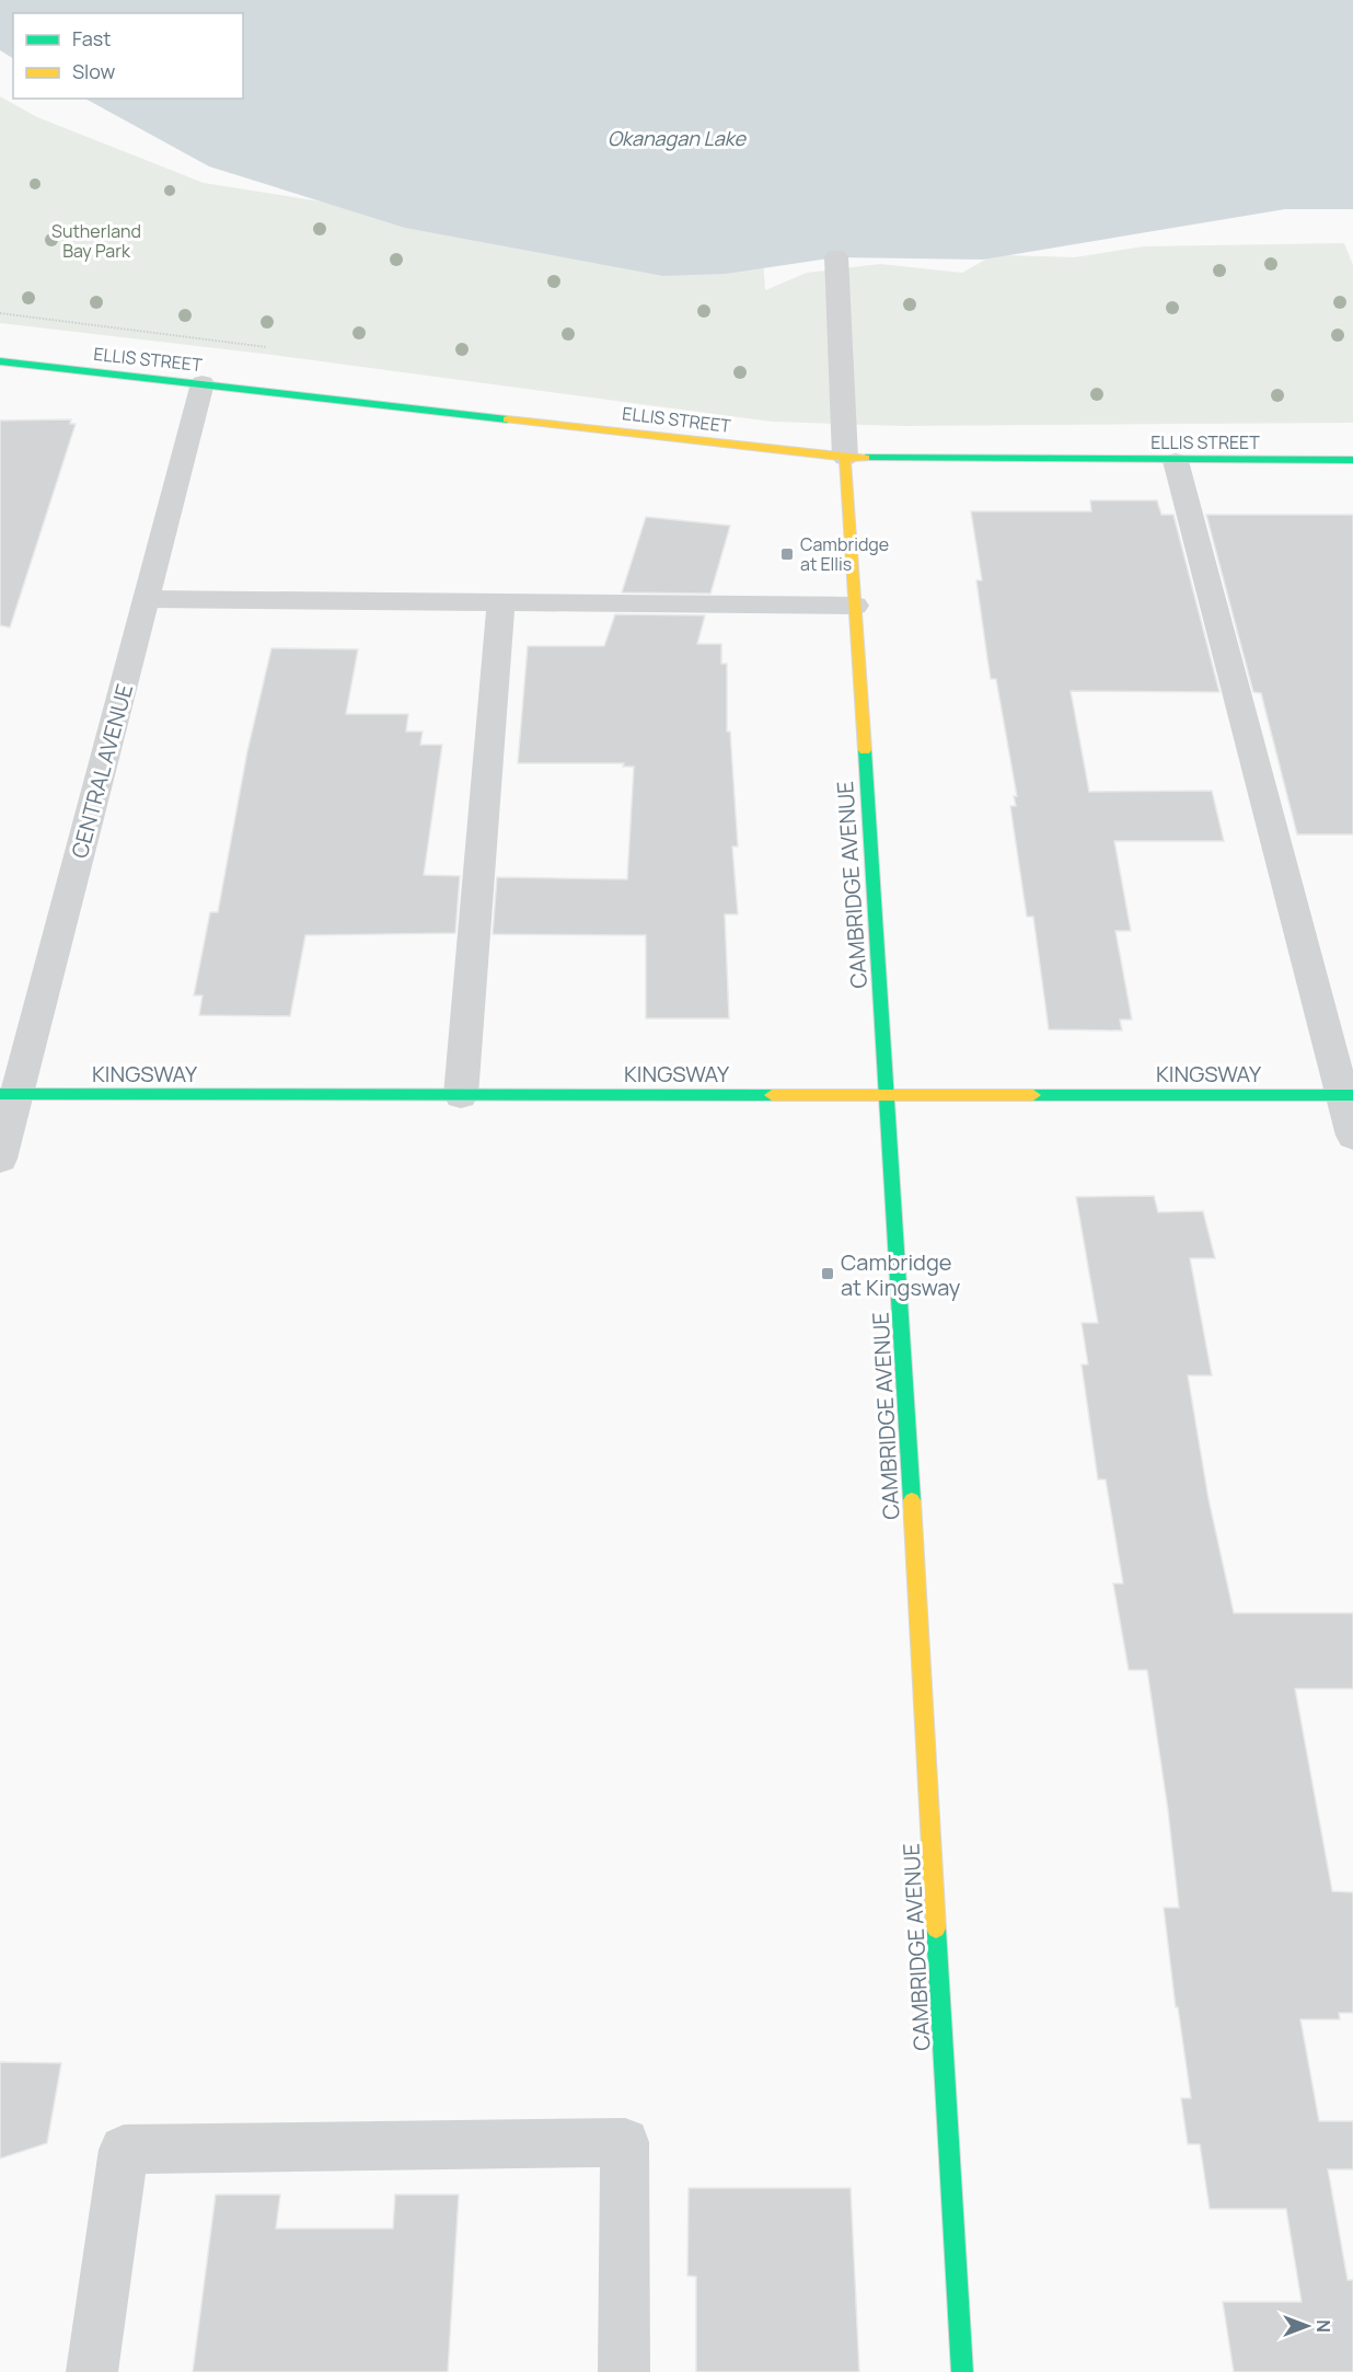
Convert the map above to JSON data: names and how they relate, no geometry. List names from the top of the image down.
{
  "streets": {
    "street": [
      "ELLIS STREET",
      "CENTRAL AVENUE",
      "CAMBRIDGE AVENUE",
      "KINGSWAY"
    ]
  },
  "crossings": [
    ["ELLIS STREET", "CENTRAL AVENUE"],
    ["ELLIS STREET", "CAMBRIDGE AVENUE"],
    ["CENTRAL AVENUE", "KINGSWAY"],
    ["CAMBRIDGE AVENUE", "KINGSWAY"]
  ],
  "water": ["Okanagan Lake"],
  "parks": ["Sutherland Bay Park"],
  "places": {
    "transit": ["Cambridge at Ellis", "Cambridge at Kingsway"]
  },
  "legend": ["Fast", "Slow"],
  "north": "right"
}
